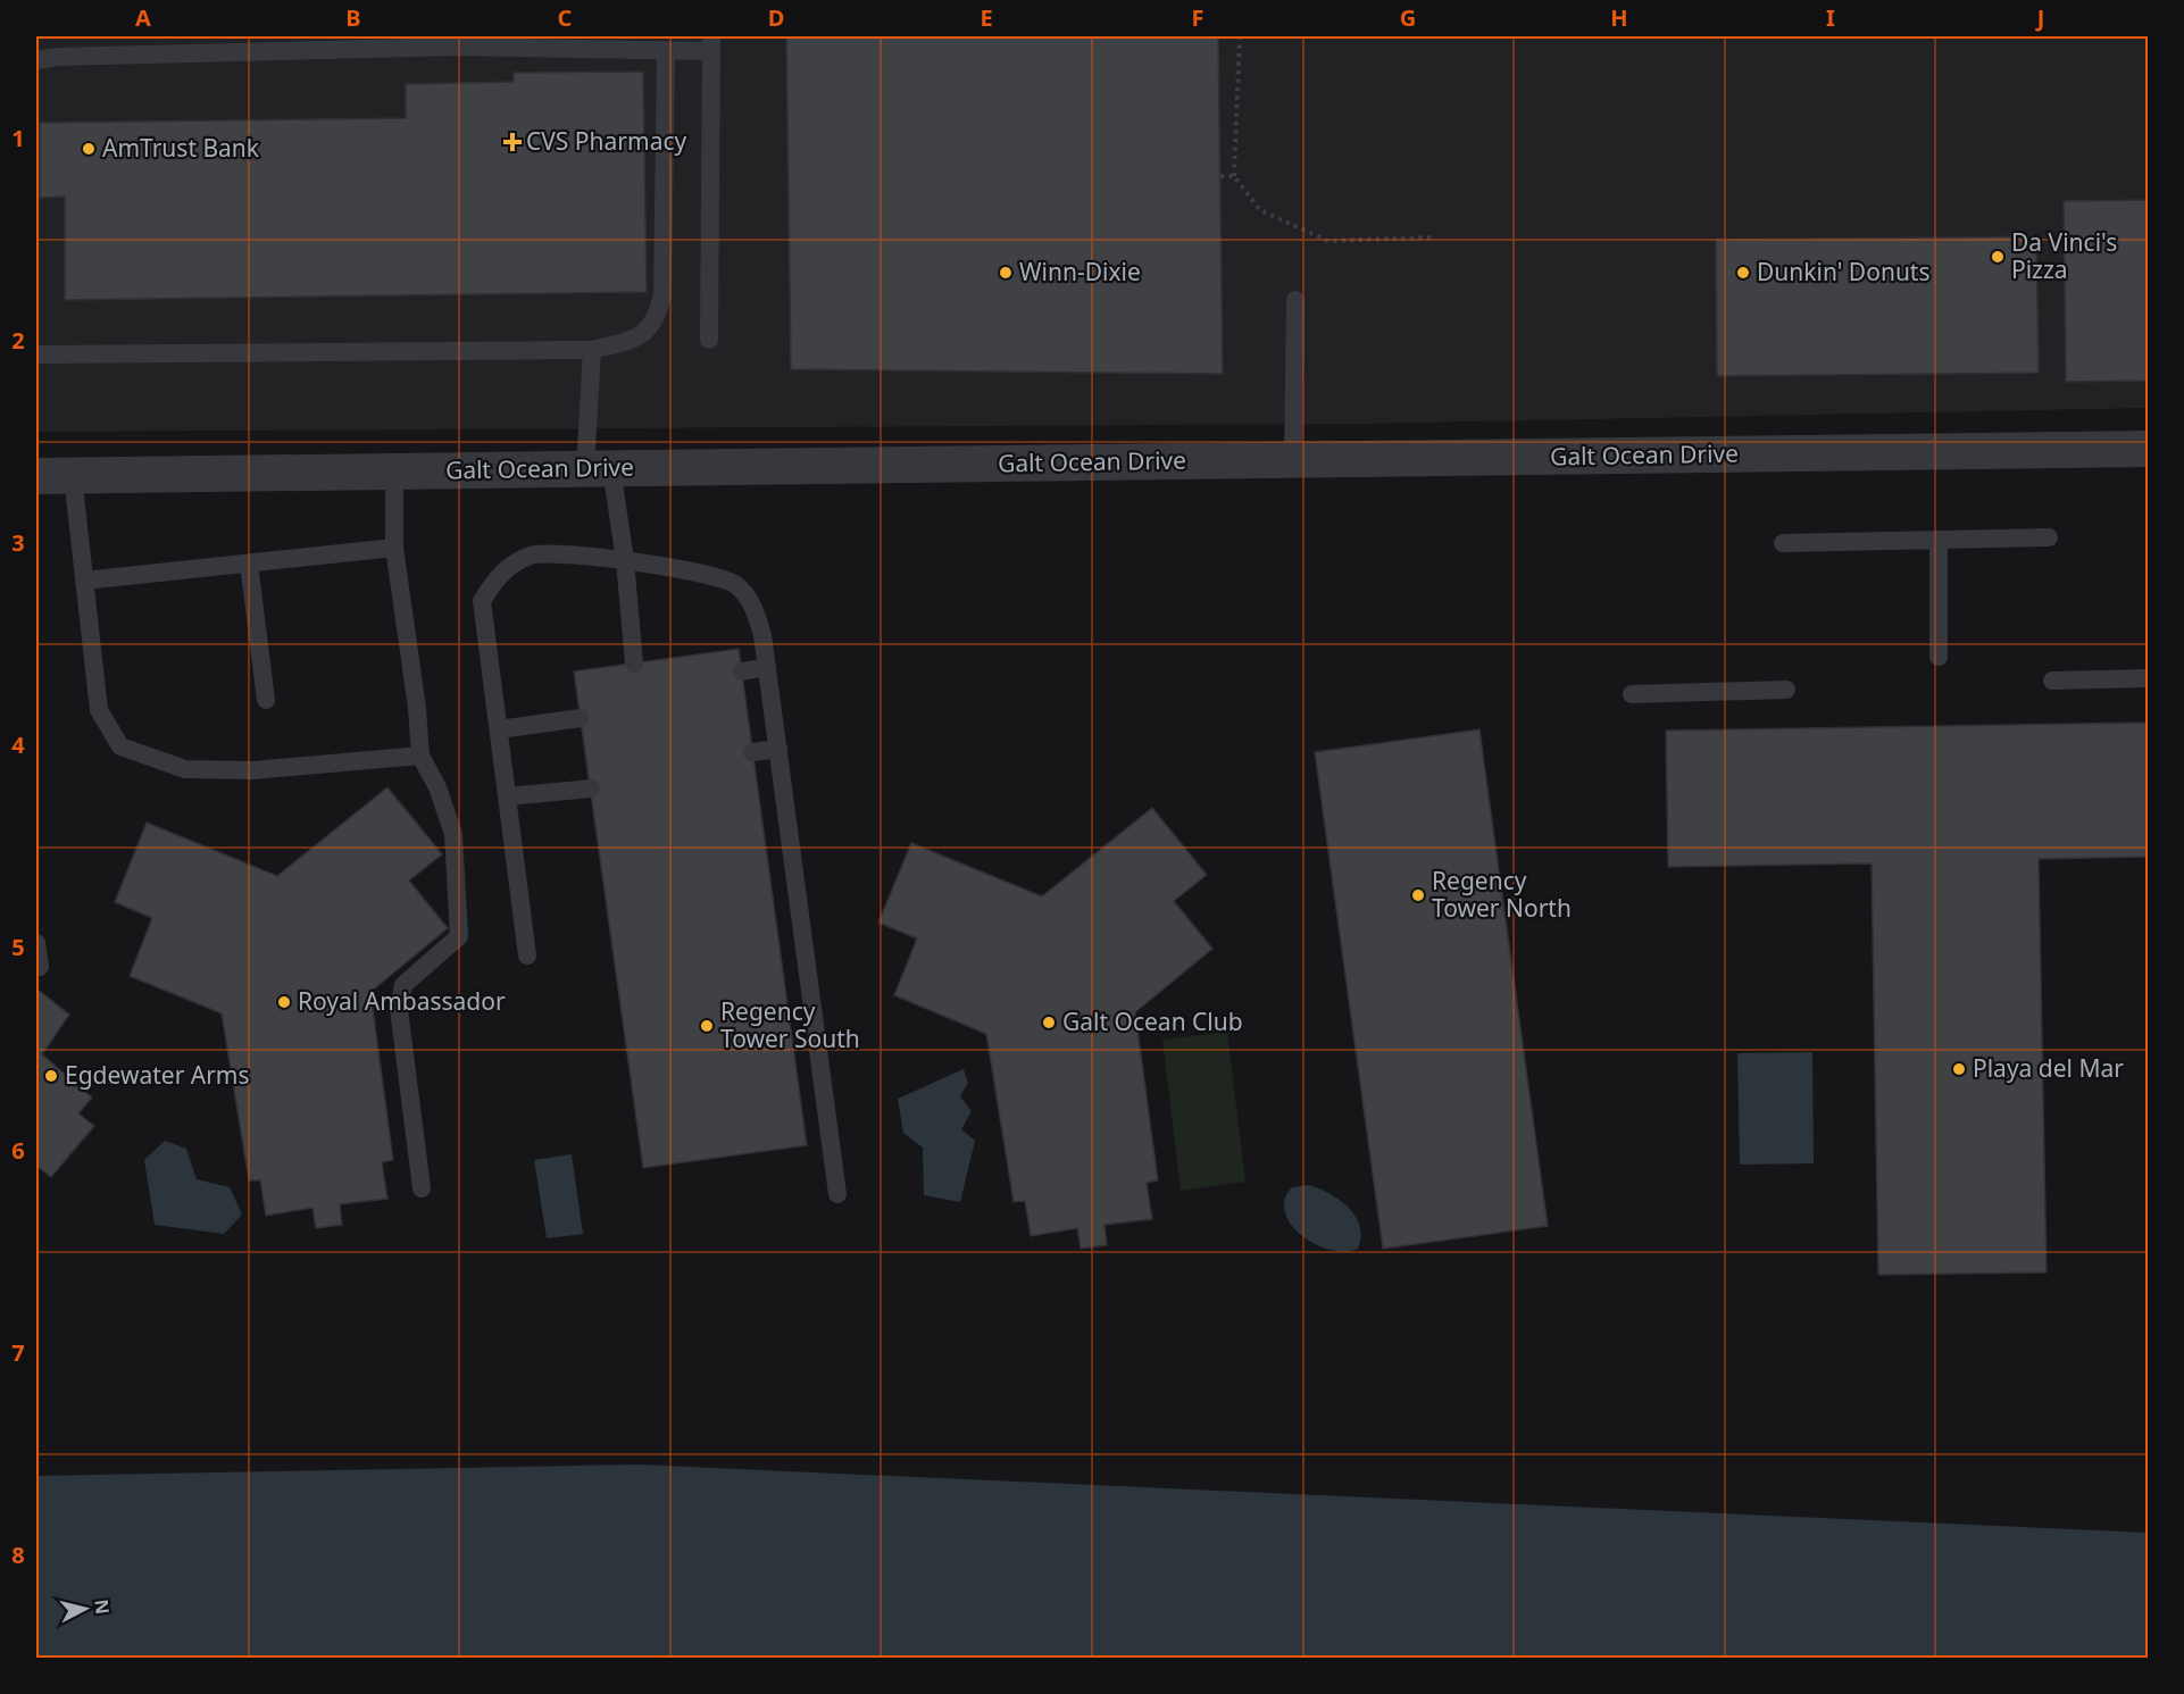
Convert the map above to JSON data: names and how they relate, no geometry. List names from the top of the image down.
{
  "streets": {
    "street": ["Galt Ocean Drive"]
  },
  "places": {
    "health": ["CVS Pharmacy"],
    "other": [
      "AmTrust Bank",
      "Da Vinci's Pizza",
      "Winn-Dixie",
      "Dunkin' Donuts",
      "Regency Tower North",
      "Royal Ambassador",
      "Galt Ocean Club",
      "Regency Tower South",
      "Playa del Mar",
      "Egdewater Arms"
    ]
  },
  "north": "right",
  "grid": {
    "columns": [
      "A",
      "B",
      "C",
      "D",
      "E",
      "F",
      "G",
      "H",
      "I",
      "J"
    ],
    "rows": [
      "1",
      "2",
      "3",
      "4",
      "5",
      "6",
      "7",
      "8"
    ]
  }
}
